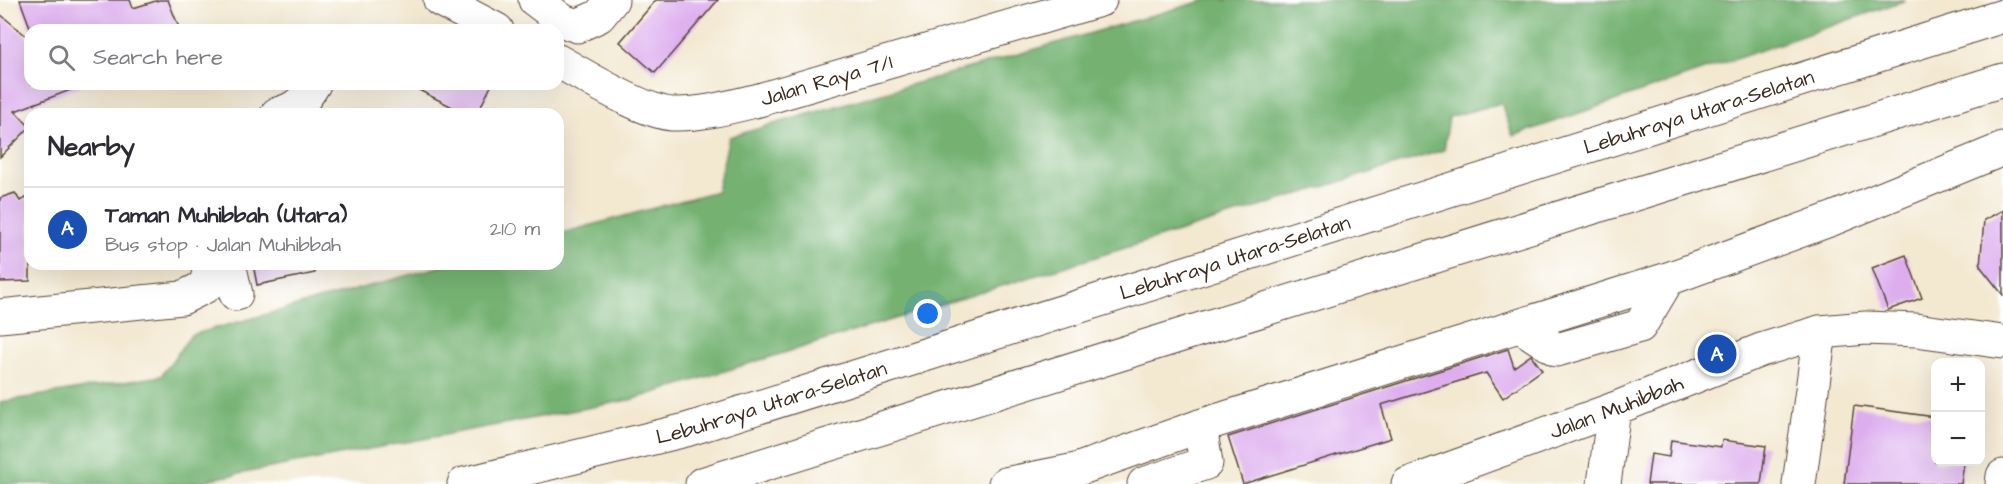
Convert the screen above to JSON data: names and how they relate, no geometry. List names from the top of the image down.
{
  "streets": {
    "main road": ["Jalan Raya 7/1", "Lebuhraya Utara–Selatan", "Jalan Muhibbah"]
  },
  "page": {
    "search": "Search here",
    "heading": "Nearby",
    "list": [
      {
        "mark": "A",
        "name": "Taman Muhibbah (Utara)",
        "note": "Bus stop · Jalan Muhibbah",
        "value": "210 m"
      }
    ],
    "pins": "A",
    "map_buttons": ["+", "−"]
  }
}
